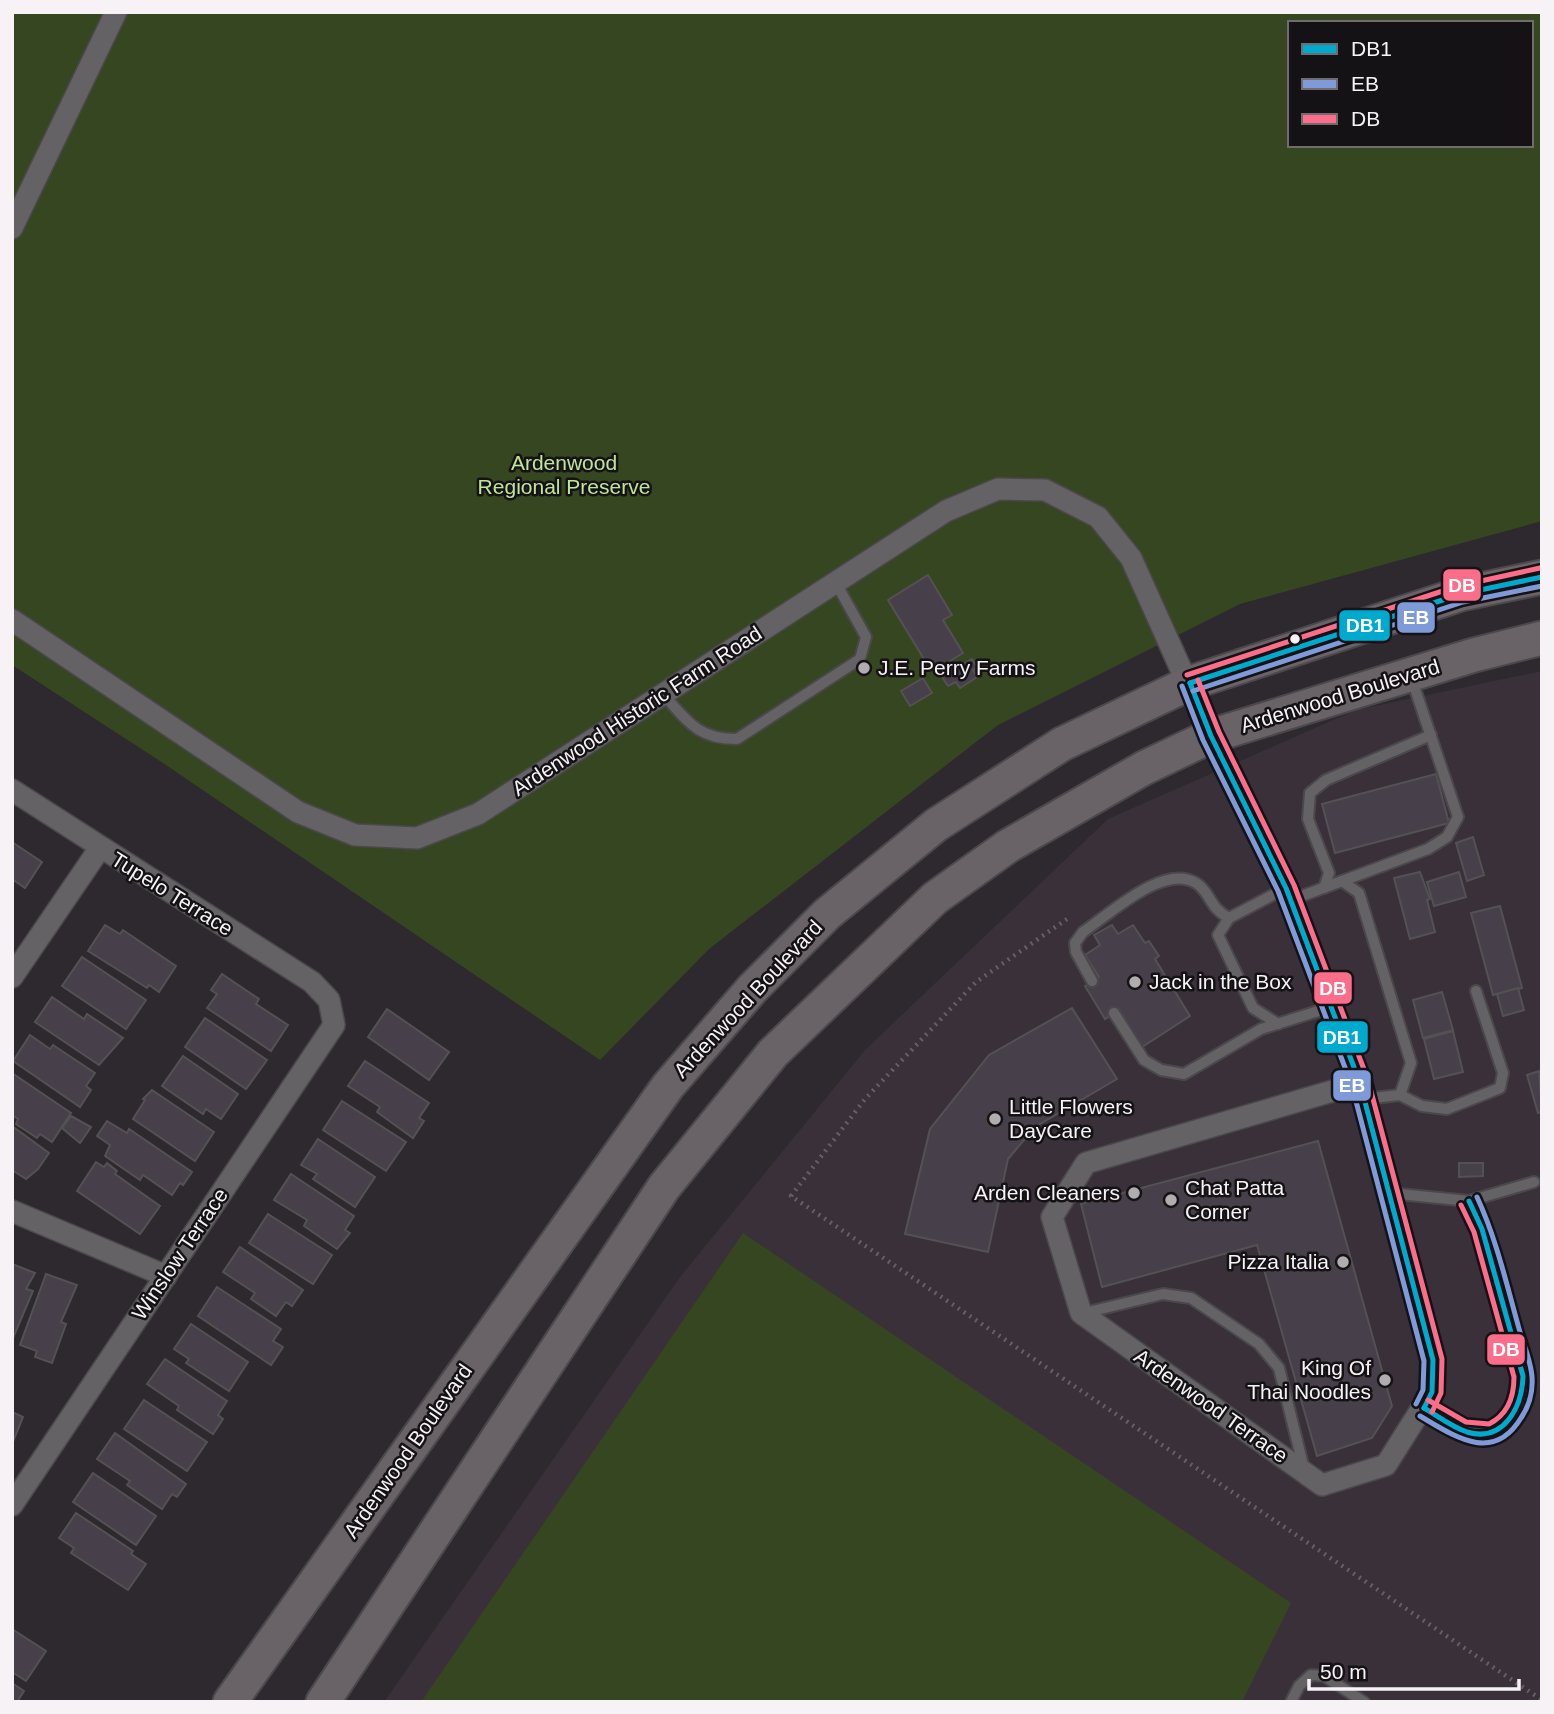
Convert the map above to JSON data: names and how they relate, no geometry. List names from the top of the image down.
{
  "streets": {
    "main road": ["Ardenwood Boulevard"],
    "street": [
      "Ardenwood Historic Farm Road",
      "Tupelo Terrace",
      "Winslow Terrace",
      "Ardenwood Terrace"
    ]
  },
  "crossings": [
    ["Ardenwood Boulevard", "Ardenwood Historic Farm Road"],
    ["Ardenwood Boulevard", "Ardenwood Terrace"],
    ["Ardenwood Historic Farm Road", "Ardenwood Terrace"],
    ["Tupelo Terrace", "Winslow Terrace"]
  ],
  "parks": ["Ardenwood Regional Preserve"],
  "places": [
    "J.E. Perry Farms",
    "Jack in the Box",
    "Little Flowers DayCare",
    "Arden Cleaners",
    "Chat Patta Corner",
    "Pizza Italia",
    "King Of Thai Noodles"
  ],
  "lines": ["transit line DB", "transit line DB1", "transit line EB"],
  "legend": ["DB1", "EB", "DB"],
  "scale_bar": "50 m"
}
